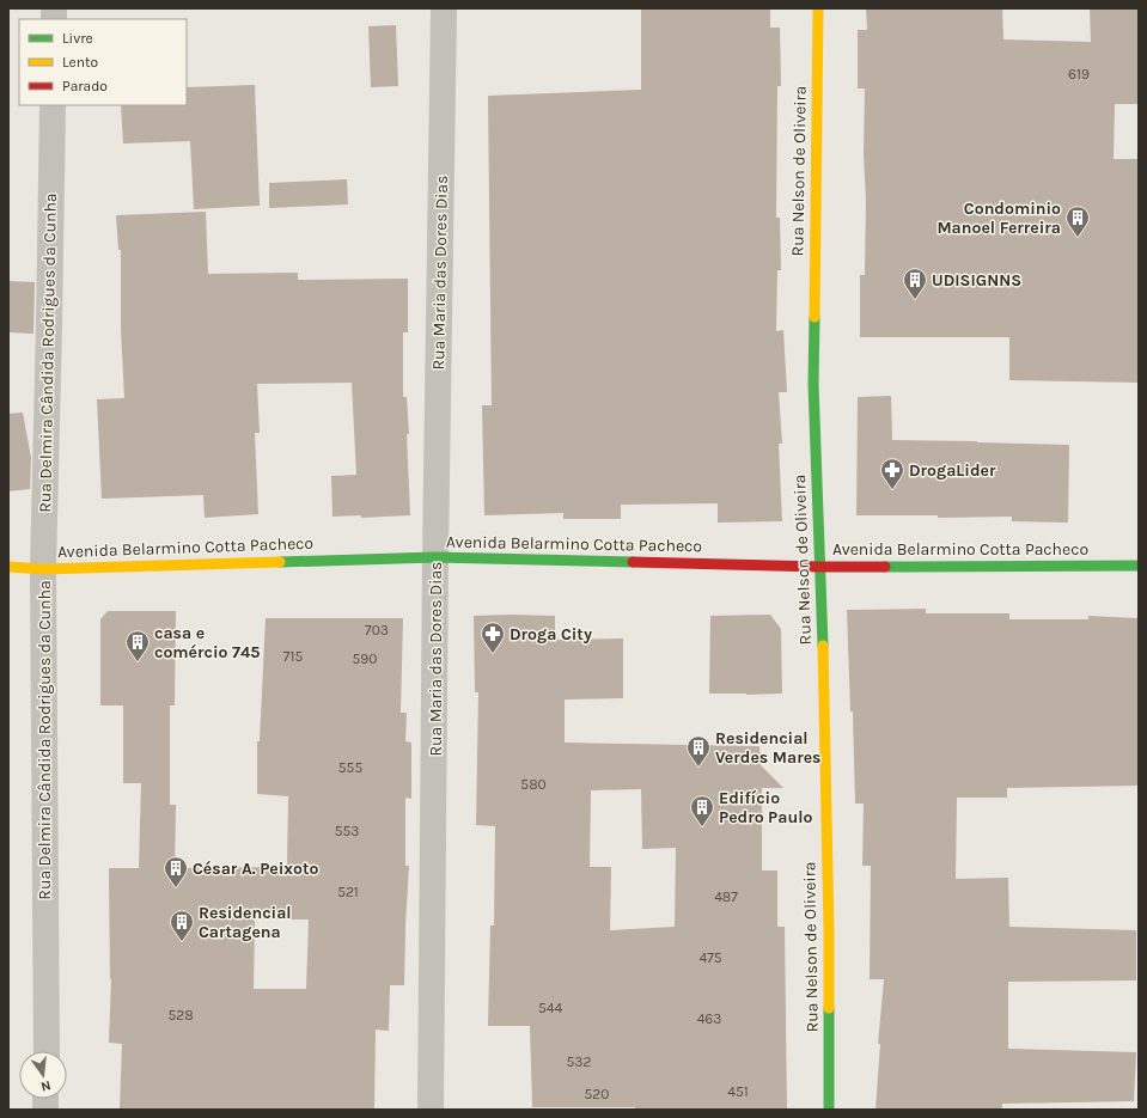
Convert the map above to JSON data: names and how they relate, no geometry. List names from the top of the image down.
{
  "streets": {
    "street": [
      "Rua Nelson de Oliveira",
      "Rua Maria das Dores Dias",
      "Rua Delmira Cândida Rodrigues da Cunha",
      "Avenida Belarmino Cotta Pacheco"
    ]
  },
  "crossings": [
    ["Rua Nelson de Oliveira", "Avenida Belarmino Cotta Pacheco"],
    ["Rua Maria das Dores Dias", "Avenida Belarmino Cotta Pacheco"],
    ["Rua Delmira Cândida Rodrigues da Cunha", "Avenida Belarmino Cotta Pacheco"]
  ],
  "places": {
    "building": [
      "Condominio Manoel Ferreira",
      "UDISIGNNS",
      "casa e comércio 745",
      "Residencial Verdes Mares",
      "Edifício Pedro Paulo",
      "César A. Peixoto",
      "Residencial Cartagena"
    ],
    "pharmacy": ["DrogaLider", "Droga City"]
  },
  "house_numbers": [
    "619",
    "703",
    "715",
    "590",
    "555",
    "580",
    "553",
    "521",
    "487",
    "475",
    "544",
    "528",
    "463",
    "532",
    "451",
    "520"
  ],
  "legend": ["Livre", "Lento", "Parado"],
  "north": "bottom"
}
